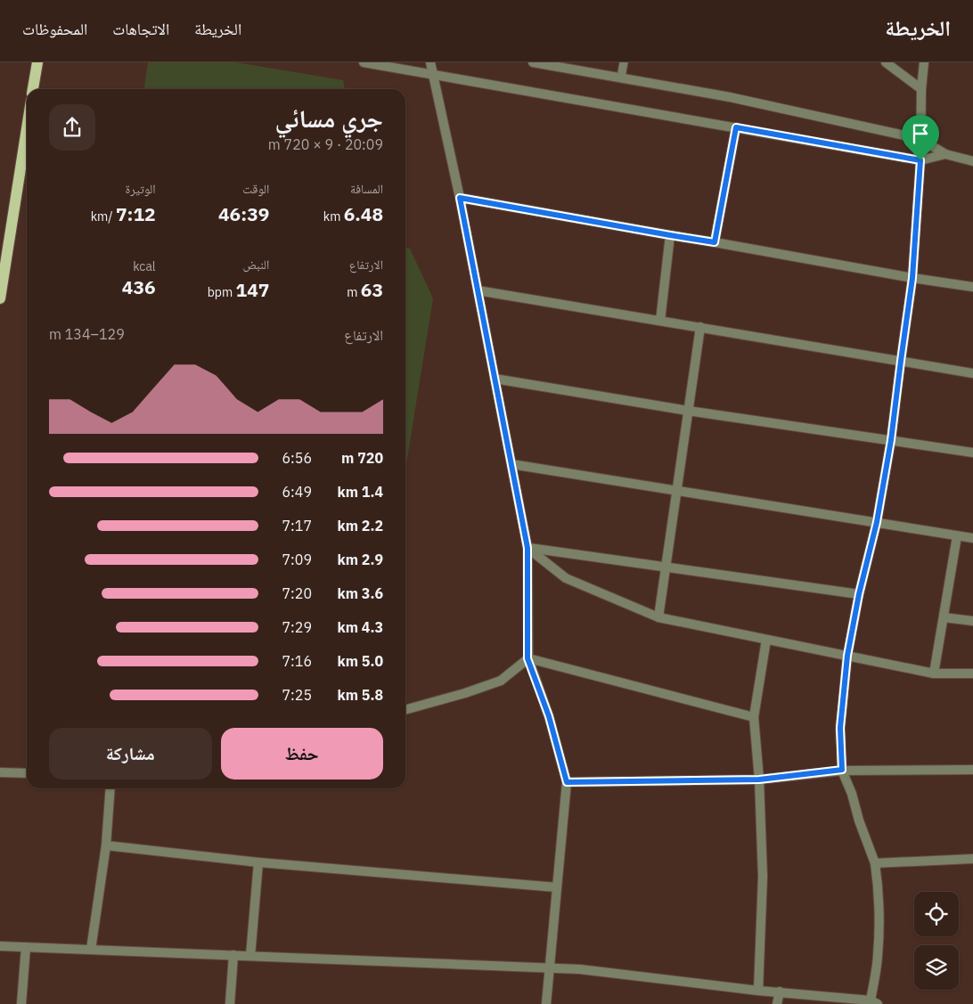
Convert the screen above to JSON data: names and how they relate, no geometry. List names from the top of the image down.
{
  "page": {
    "header": "الخريطة",
    "nav": ["الخريطة", "الاتجاهات", "المحفوظات"],
    "heading": ["جري مسائي", "20:09 · 9 × 720 m"],
    "stats": [
      ["المسافة", "6.48 km"],
      ["الوقت", "46:39"],
      ["الوتيرة", "7:12 /km"],
      ["الارتفاع", "63 m"],
      ["النبض", "147 bpm"],
      ["kcal", "436"]
    ],
    "chart": ["الارتفاع", "129–134 m"],
    "list": [
      {
        "name": "720 m",
        "note": "6:56"
      },
      {
        "name": "1.4 km",
        "note": "6:49"
      },
      {
        "name": "2.2 km",
        "note": "7:17"
      },
      {
        "name": "2.9 km",
        "note": "7:09"
      },
      {
        "name": "3.6 km",
        "note": "7:20"
      },
      {
        "name": "4.3 km",
        "note": "7:29"
      },
      {
        "name": "5.0 km",
        "note": "7:16"
      },
      {
        "name": "5.8 km",
        "note": "7:25"
      }
    ],
    "buttons": ["حفظ", "مشاركة"]
  }
}
